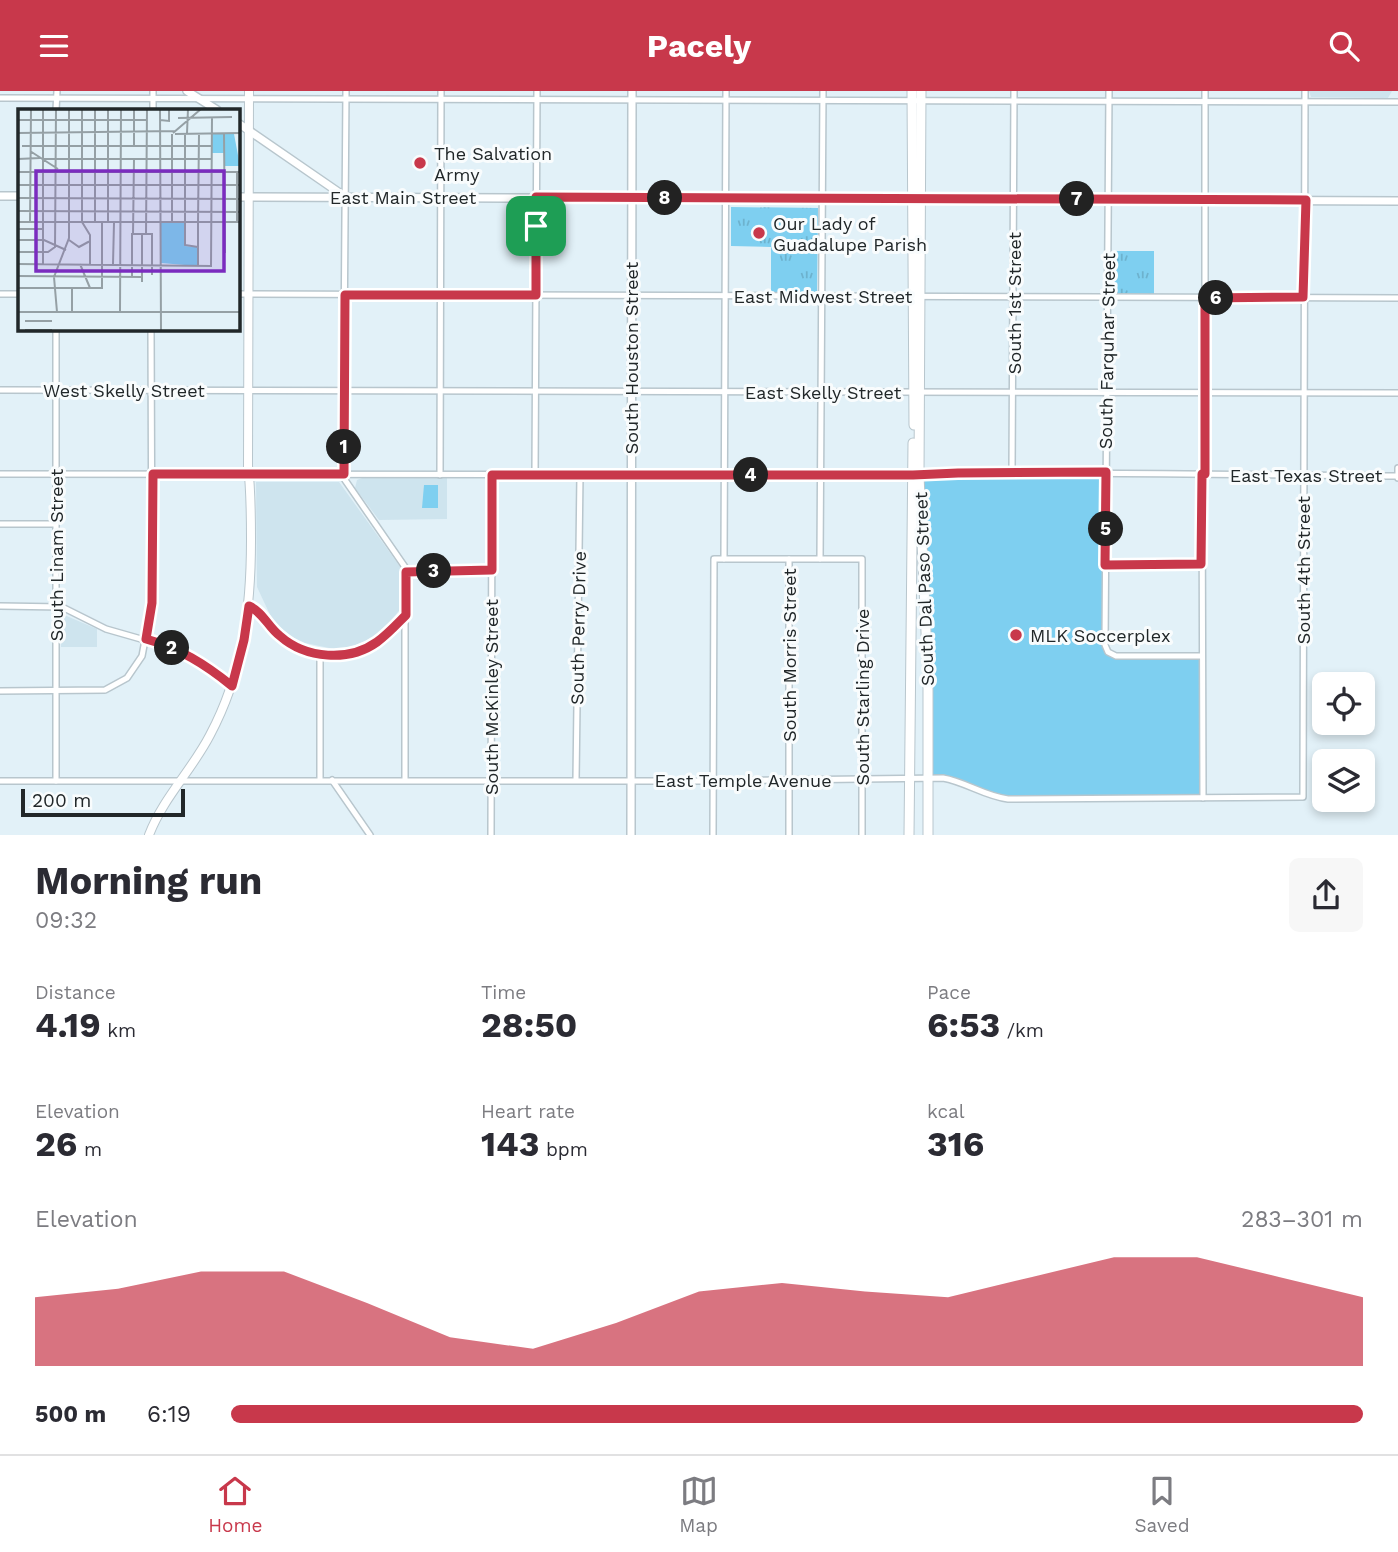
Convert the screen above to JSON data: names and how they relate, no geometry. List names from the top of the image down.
{
  "streets": {
    "main road": ["South Dal Paso Street"],
    "street": [
      "East Main Street",
      "East Midwest Street",
      "South 1st Street",
      "South Farquhar Street",
      "South Houston Street",
      "West Skelly Street",
      "East Skelly Street",
      "East Texas Street",
      "South Linam Street",
      "South 4th Street",
      "South Perry Drive",
      "South Morris Street",
      "South McKinley Street",
      "South Starling Drive",
      "East Temple Avenue"
    ]
  },
  "crossings": [
    ["East Main Street", "South 1st Street"],
    ["East Main Street", "South Farquhar Street"],
    ["East Main Street", "South Houston Street"],
    ["East Main Street", "South 4th Street"],
    ["East Main Street", "South Dal Paso Street"],
    ["East Main Street", "South Morris Street"],
    ["East Midwest Street", "South 1st Street"],
    ["East Midwest Street", "South Farquhar Street"],
    ["East Midwest Street", "South Houston Street"],
    ["East Midwest Street", "South 4th Street"],
    ["East Midwest Street", "South Dal Paso Street"],
    ["East Midwest Street", "South Morris Street"],
    ["South 1st Street", "East Skelly Street"],
    ["South 1st Street", "East Texas Street"],
    ["South Farquhar Street", "East Skelly Street"],
    ["South Farquhar Street", "East Texas Street"],
    ["South Houston Street", "East Skelly Street"],
    ["South Houston Street", "East Texas Street"],
    ["South Houston Street", "East Temple Avenue"],
    ["West Skelly Street", "East Skelly Street"],
    ["West Skelly Street", "South Linam Street"],
    ["East Skelly Street", "South 4th Street"],
    ["East Skelly Street", "South Dal Paso Street"],
    ["East Skelly Street", "South Morris Street"],
    ["East Texas Street", "South Linam Street"],
    ["East Texas Street", "South 4th Street"],
    ["East Texas Street", "South Dal Paso Street"],
    ["East Texas Street", "South Perry Drive"],
    ["East Texas Street", "South Morris Street"],
    ["East Texas Street", "South McKinley Street"],
    ["South Linam Street", "East Temple Avenue"],
    ["South 4th Street", "East Temple Avenue"],
    ["South Dal Paso Street", "East Temple Avenue"],
    ["South Perry Drive", "East Temple Avenue"],
    ["South Morris Street", "South Starling Drive"],
    ["South Morris Street", "East Temple Avenue"],
    ["South McKinley Street", "East Temple Avenue"],
    ["South Starling Drive", "East Temple Avenue"]
  ],
  "places": ["The Salvation Army", "Our Lady of Guadalupe Parish", "MLK Soccerplex"],
  "scale_bar": "200 m",
  "page": {
    "header": "Pacely",
    "pins": [
      "8",
      "7",
      "6",
      "1",
      "4",
      "5",
      "3",
      "2"
    ],
    "scale": "200 m",
    "heading": ["Morning run", "09:32"],
    "stats": [
      ["Distance", "4.19 km"],
      ["Time", "28:50"],
      ["Pace", "6:53 /km"],
      ["Elevation", "26 m"],
      ["Heart rate", "143 bpm"],
      ["kcal", "316"]
    ],
    "chart": ["Elevation", "283–301 m"],
    "list": [
      {
        "name": "500 m",
        "note": "6:19"
      }
    ],
    "tabs": ["Home", "Map", "Saved"]
  }
}
